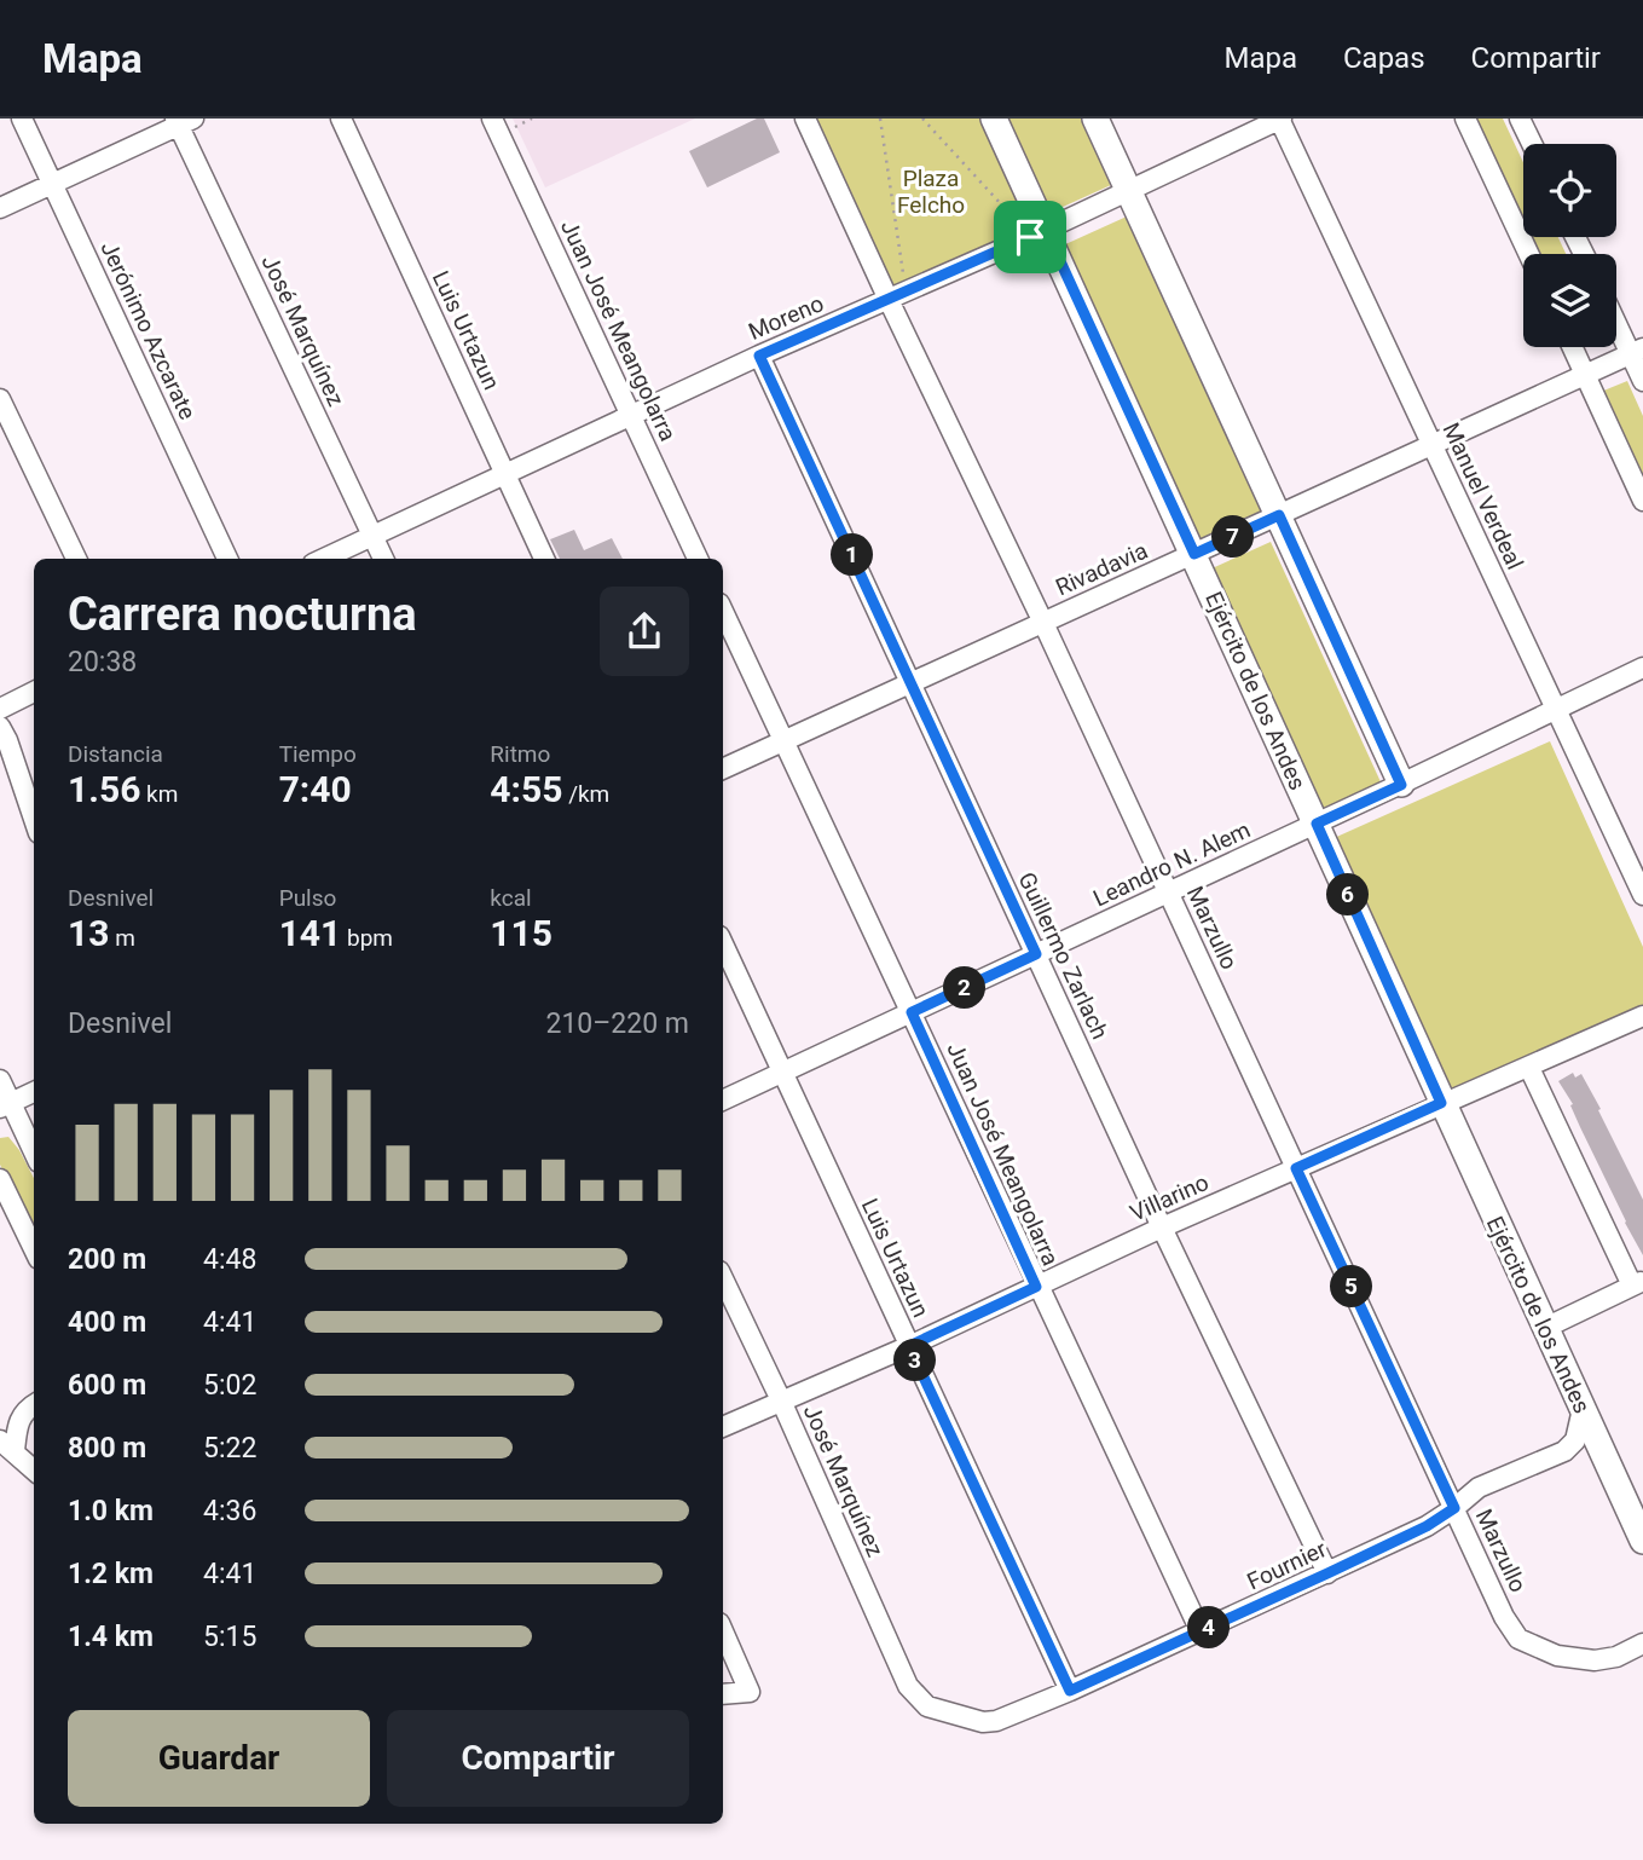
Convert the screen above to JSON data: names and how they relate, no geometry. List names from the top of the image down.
{
  "streets": {
    "street": [
      "Moreno",
      "Jerónimo Azcarate",
      "José Marquínez",
      "Luis Urtazun",
      "Juan José Meangolarra",
      "Manuel Verdeal",
      "Rivadavia",
      "Ejército de los Andes",
      "Leandro N. Alem",
      "Marzullo",
      "Guillermo Zarlach",
      "Villarino",
      "Fournier"
    ]
  },
  "crossings": [
    ["Moreno", "José Marquínez"],
    ["Moreno", "Luis Urtazun"],
    ["Moreno", "Juan José Meangolarra"],
    ["Moreno", "Manuel Verdeal"],
    ["Moreno", "Ejército de los Andes"],
    ["Moreno", "Marzullo"],
    ["Moreno", "Guillermo Zarlach"],
    ["José Marquínez", "Villarino"],
    ["José Marquínez", "Fournier"],
    ["Luis Urtazun", "Leandro N. Alem"],
    ["Luis Urtazun", "Villarino"],
    ["Luis Urtazun", "Fournier"],
    ["Juan José Meangolarra", "Rivadavia"],
    ["Juan José Meangolarra", "Leandro N. Alem"],
    ["Juan José Meangolarra", "Villarino"],
    ["Juan José Meangolarra", "Fournier"],
    ["Manuel Verdeal", "Rivadavia"],
    ["Manuel Verdeal", "Leandro N. Alem"],
    ["Rivadavia", "Ejército de los Andes"],
    ["Rivadavia", "Marzullo"],
    ["Rivadavia", "Guillermo Zarlach"],
    ["Ejército de los Andes", "Leandro N. Alem"],
    ["Ejército de los Andes", "Villarino"],
    ["Ejército de los Andes", "Fournier"],
    ["Leandro N. Alem", "Marzullo"],
    ["Leandro N. Alem", "Guillermo Zarlach"],
    ["Marzullo", "Villarino"],
    ["Marzullo", "Fournier"],
    ["Guillermo Zarlach", "Villarino"],
    ["Guillermo Zarlach", "Fournier"]
  ],
  "parks": ["Plaza Felcho"],
  "page": {
    "header": "Mapa",
    "nav": ["Mapa", "Capas", "Compartir"],
    "pins": [
      "7",
      "1",
      "6",
      "2",
      "5",
      "3",
      "4"
    ],
    "heading": ["Carrera nocturna", "20:38"],
    "stats": [
      ["Distancia", "1.56 km"],
      ["Tiempo", "7:40"],
      ["Ritmo", "4:55 /km"],
      ["Desnivel", "13 m"],
      ["Pulso", "141 bpm"],
      ["kcal", "115"]
    ],
    "chart": ["Desnivel", "210–220 m"],
    "list": [
      {
        "name": "200 m",
        "note": "4:48"
      },
      {
        "name": "400 m",
        "note": "4:41"
      },
      {
        "name": "600 m",
        "note": "5:02"
      },
      {
        "name": "800 m",
        "note": "5:22"
      },
      {
        "name": "1.0 km",
        "note": "4:36"
      },
      {
        "name": "1.2 km",
        "note": "4:41"
      },
      {
        "name": "1.4 km",
        "note": "5:15"
      }
    ],
    "buttons": ["Guardar", "Compartir"]
  }
}
